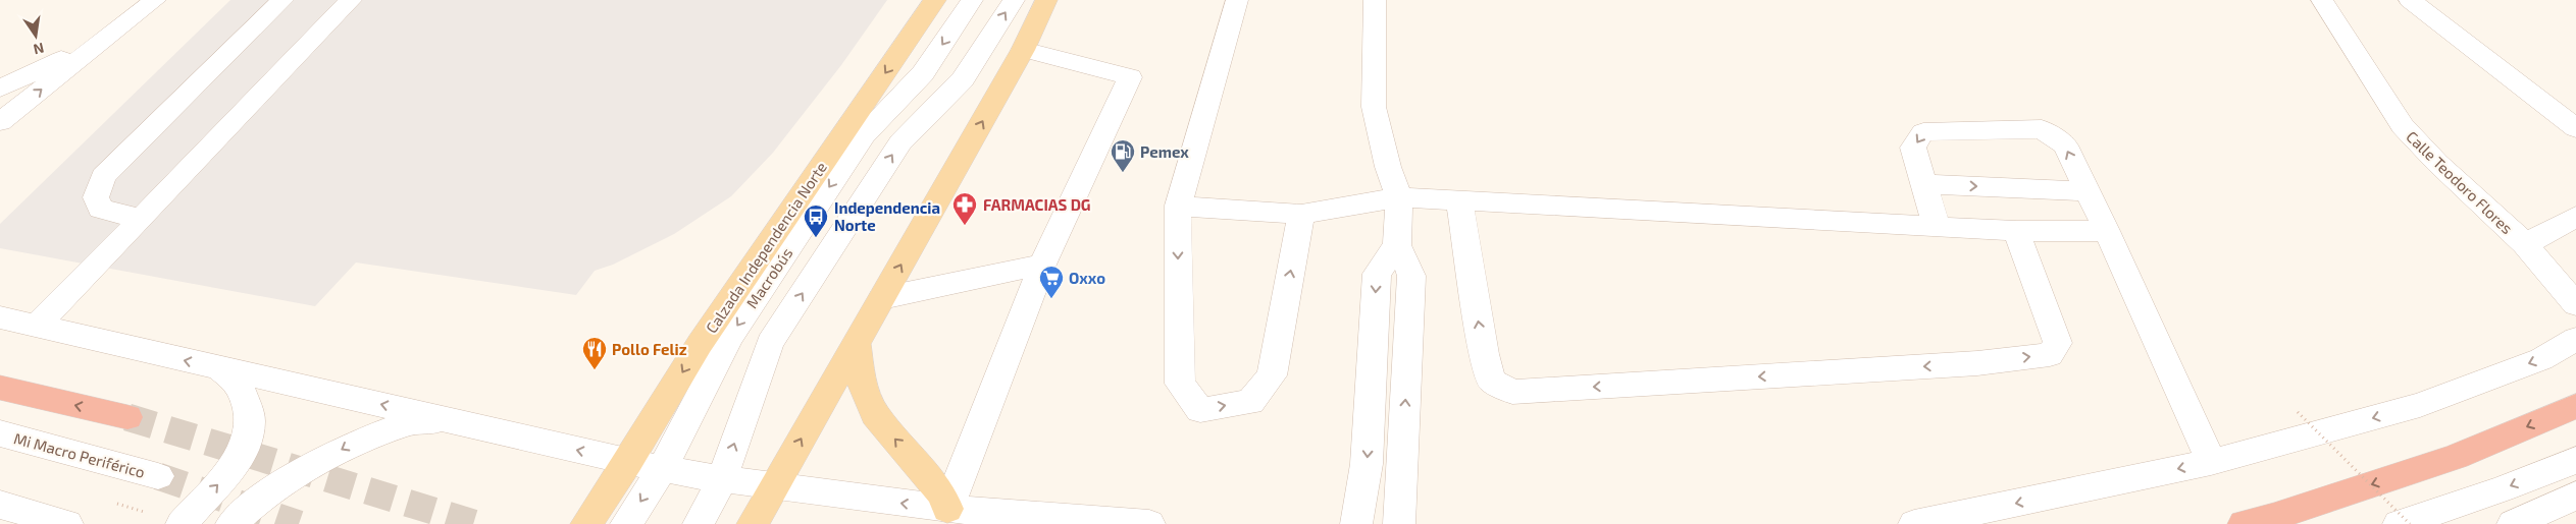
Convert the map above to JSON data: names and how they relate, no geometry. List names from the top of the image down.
{
  "streets": {
    "main road": ["Calzada Independencia Norte"],
    "street": ["Calle Teodoro Flores", "Macrobús", "Mi Macro Periférico"]
  },
  "places": {
    "fuel station": ["Pemex"],
    "pharmacy": ["FARMACIAS DG"],
    "bus stop": ["Independencia Norte"],
    "supermarket": ["Oxxo"],
    "restaurant": ["Pollo Feliz"]
  },
  "north": "bottom"
}
